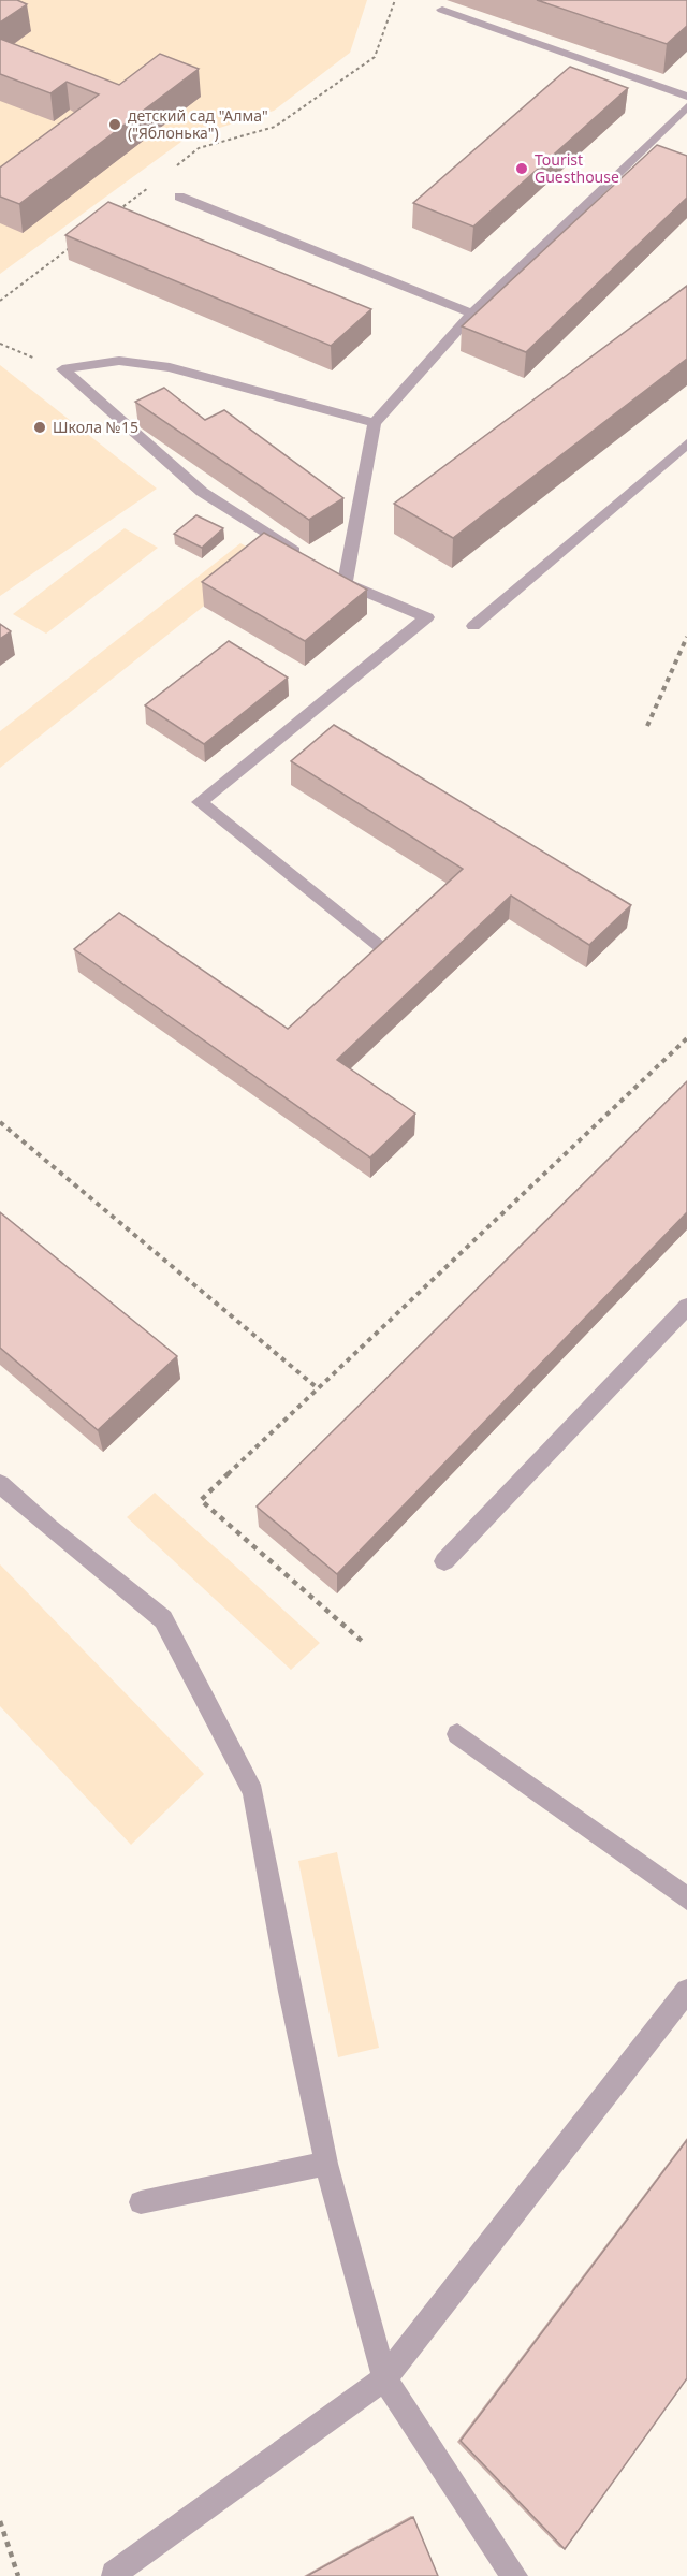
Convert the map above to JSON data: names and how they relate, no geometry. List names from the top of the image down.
{
  "places": ["детский сад \"Алма\" (\"Яблонька\")", "Tourist Guesthouse", "Школа №15"]
}
